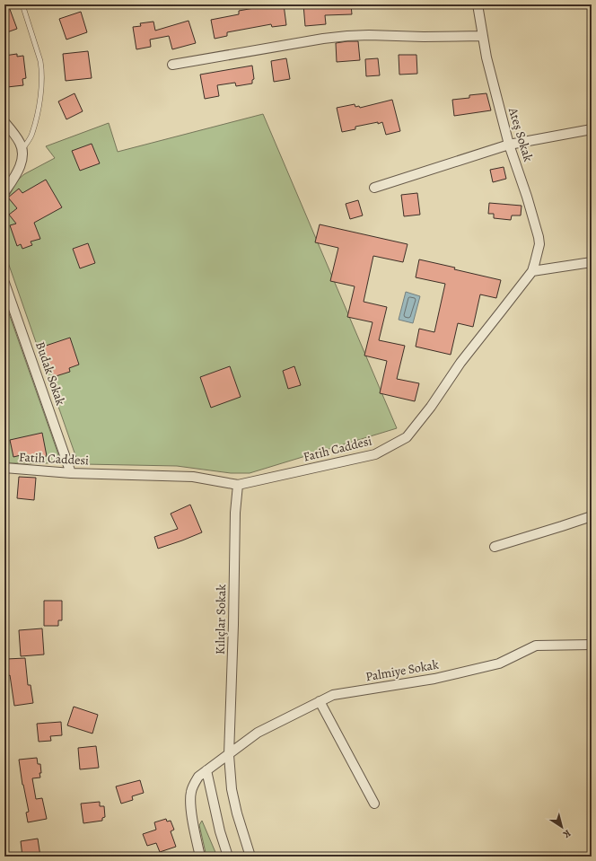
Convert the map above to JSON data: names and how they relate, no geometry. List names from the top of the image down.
{
  "streets": {
    "street": [
      "Ateş Sokak",
      "Budak Sokak",
      "Fatih Caddesi",
      "Kılıçlar Sokak",
      "Palmiye Sokak"
    ]
  },
  "crossings": [
    ["Ateş Sokak", "Fatih Caddesi"],
    ["Budak Sokak", "Fatih Caddesi"],
    ["Fatih Caddesi", "Kılıçlar Sokak"],
    ["Kılıçlar Sokak", "Palmiye Sokak"]
  ],
  "north": "bottom right"
}
